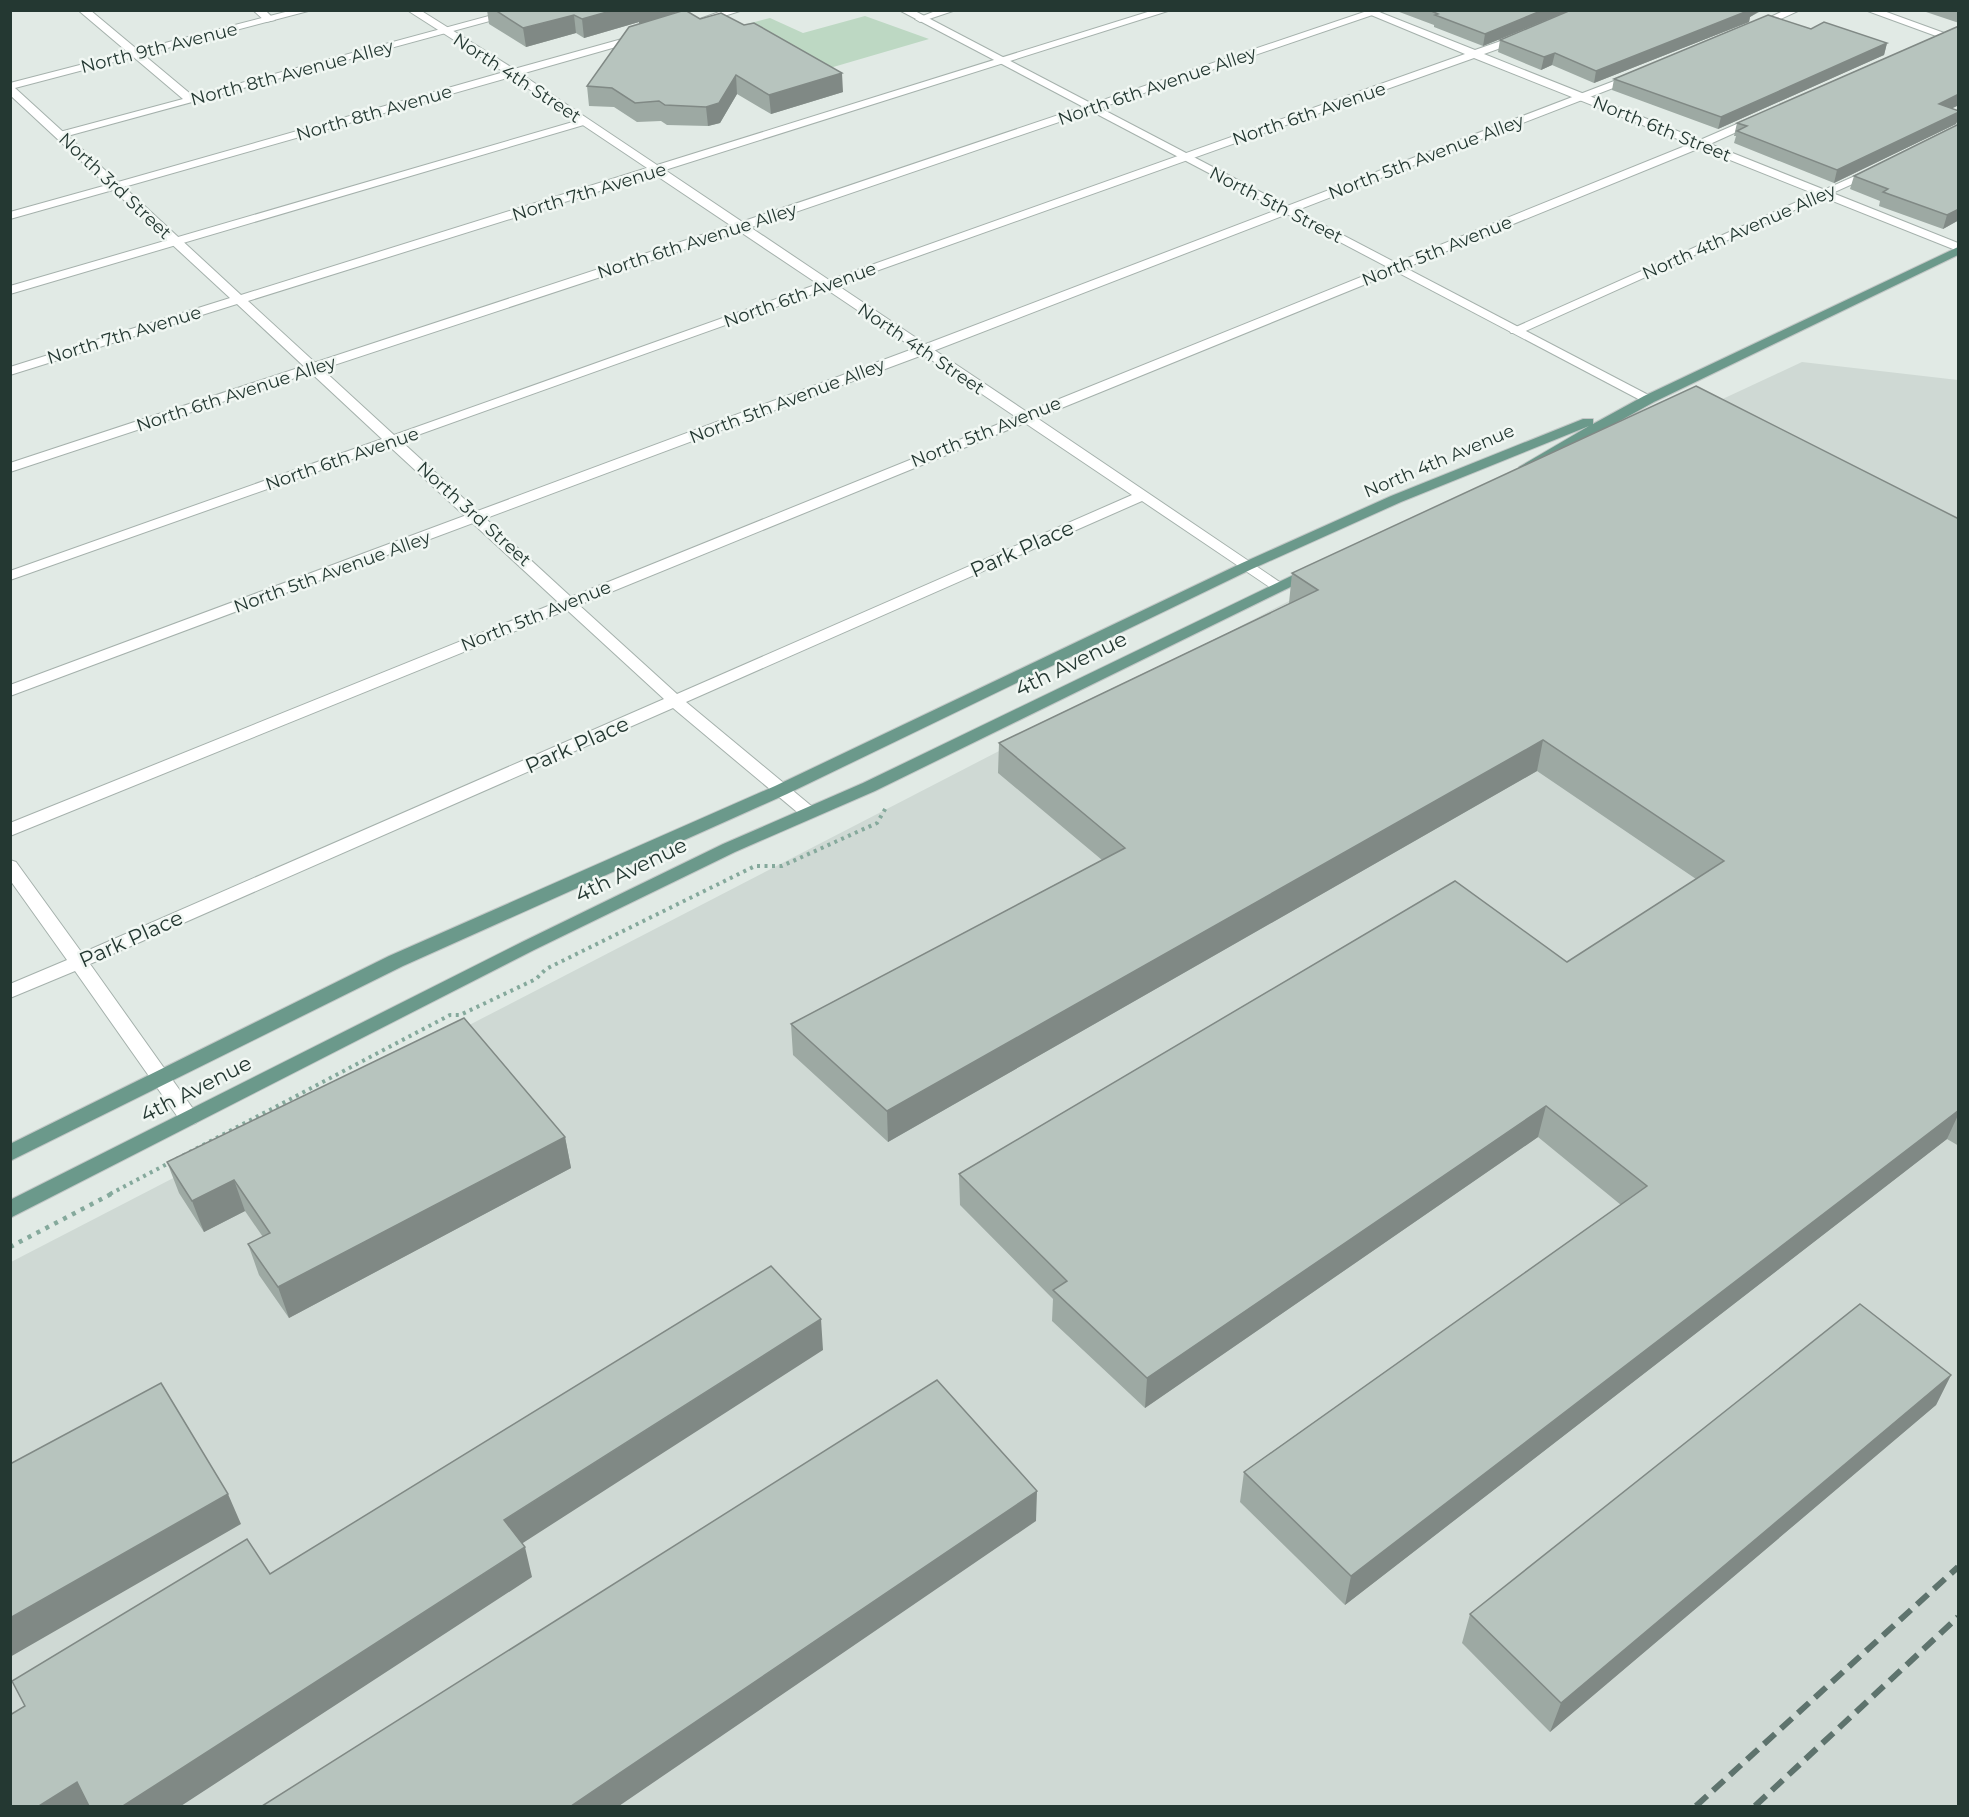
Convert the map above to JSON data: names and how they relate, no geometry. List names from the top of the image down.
{
  "streets": {
    "main road": ["North 4th Avenue", "4th Avenue"],
    "street": [
      "North 9th Avenue",
      "North 8th Avenue Alley",
      "North 4th Street",
      "North 6th Avenue Alley",
      "North 8th Avenue",
      "North 6th Avenue",
      "North 6th Street",
      "North 5th Avenue Alley",
      "North 3rd Street",
      "North 7th Avenue",
      "North 5th Street",
      "North 4th Avenue Alley",
      "North 5th Avenue",
      "Park Place"
    ]
  },
  "crossings": [
    ["North 9th Avenue", "North 3rd Street"],
    ["North 8th Avenue Alley", "North 4th Street"],
    ["North 8th Avenue Alley", "North 3rd Street"],
    ["North 4th Street", "North 6th Avenue Alley"],
    ["North 4th Street", "North 8th Avenue"],
    ["North 4th Street", "North 6th Avenue"],
    ["North 4th Street", "North 5th Avenue Alley"],
    ["North 4th Street", "North 7th Avenue"],
    ["North 4th Street", "North 5th Avenue"],
    ["North 4th Street", "North 4th Avenue"],
    ["North 4th Street", "Park Place"],
    ["North 4th Street", "4th Avenue"],
    ["North 6th Avenue Alley", "North 6th Street"],
    ["North 6th Avenue Alley", "North 3rd Street"],
    ["North 6th Avenue Alley", "North 5th Street"],
    ["North 8th Avenue", "North 3rd Street"],
    ["North 6th Avenue", "North 6th Street"],
    ["North 6th Avenue", "North 3rd Street"],
    ["North 6th Avenue", "North 5th Street"],
    ["North 6th Street", "North 5th Avenue Alley"],
    ["North 6th Street", "North 4th Avenue Alley"],
    ["North 6th Street", "North 5th Avenue"],
    ["North 6th Street", "North 4th Avenue"],
    ["North 5th Avenue Alley", "North 3rd Street"],
    ["North 5th Avenue Alley", "North 5th Street"],
    ["North 3rd Street", "North 7th Avenue"],
    ["North 3rd Street", "North 5th Avenue"],
    ["North 3rd Street", "Park Place"],
    ["North 3rd Street", "4th Avenue"],
    ["North 7th Avenue", "North 5th Street"],
    ["North 5th Street", "North 4th Avenue Alley"],
    ["North 5th Street", "North 5th Avenue"],
    ["North 5th Street", "North 4th Avenue"],
    ["North 4th Avenue", "4th Avenue"]
  ]
}
